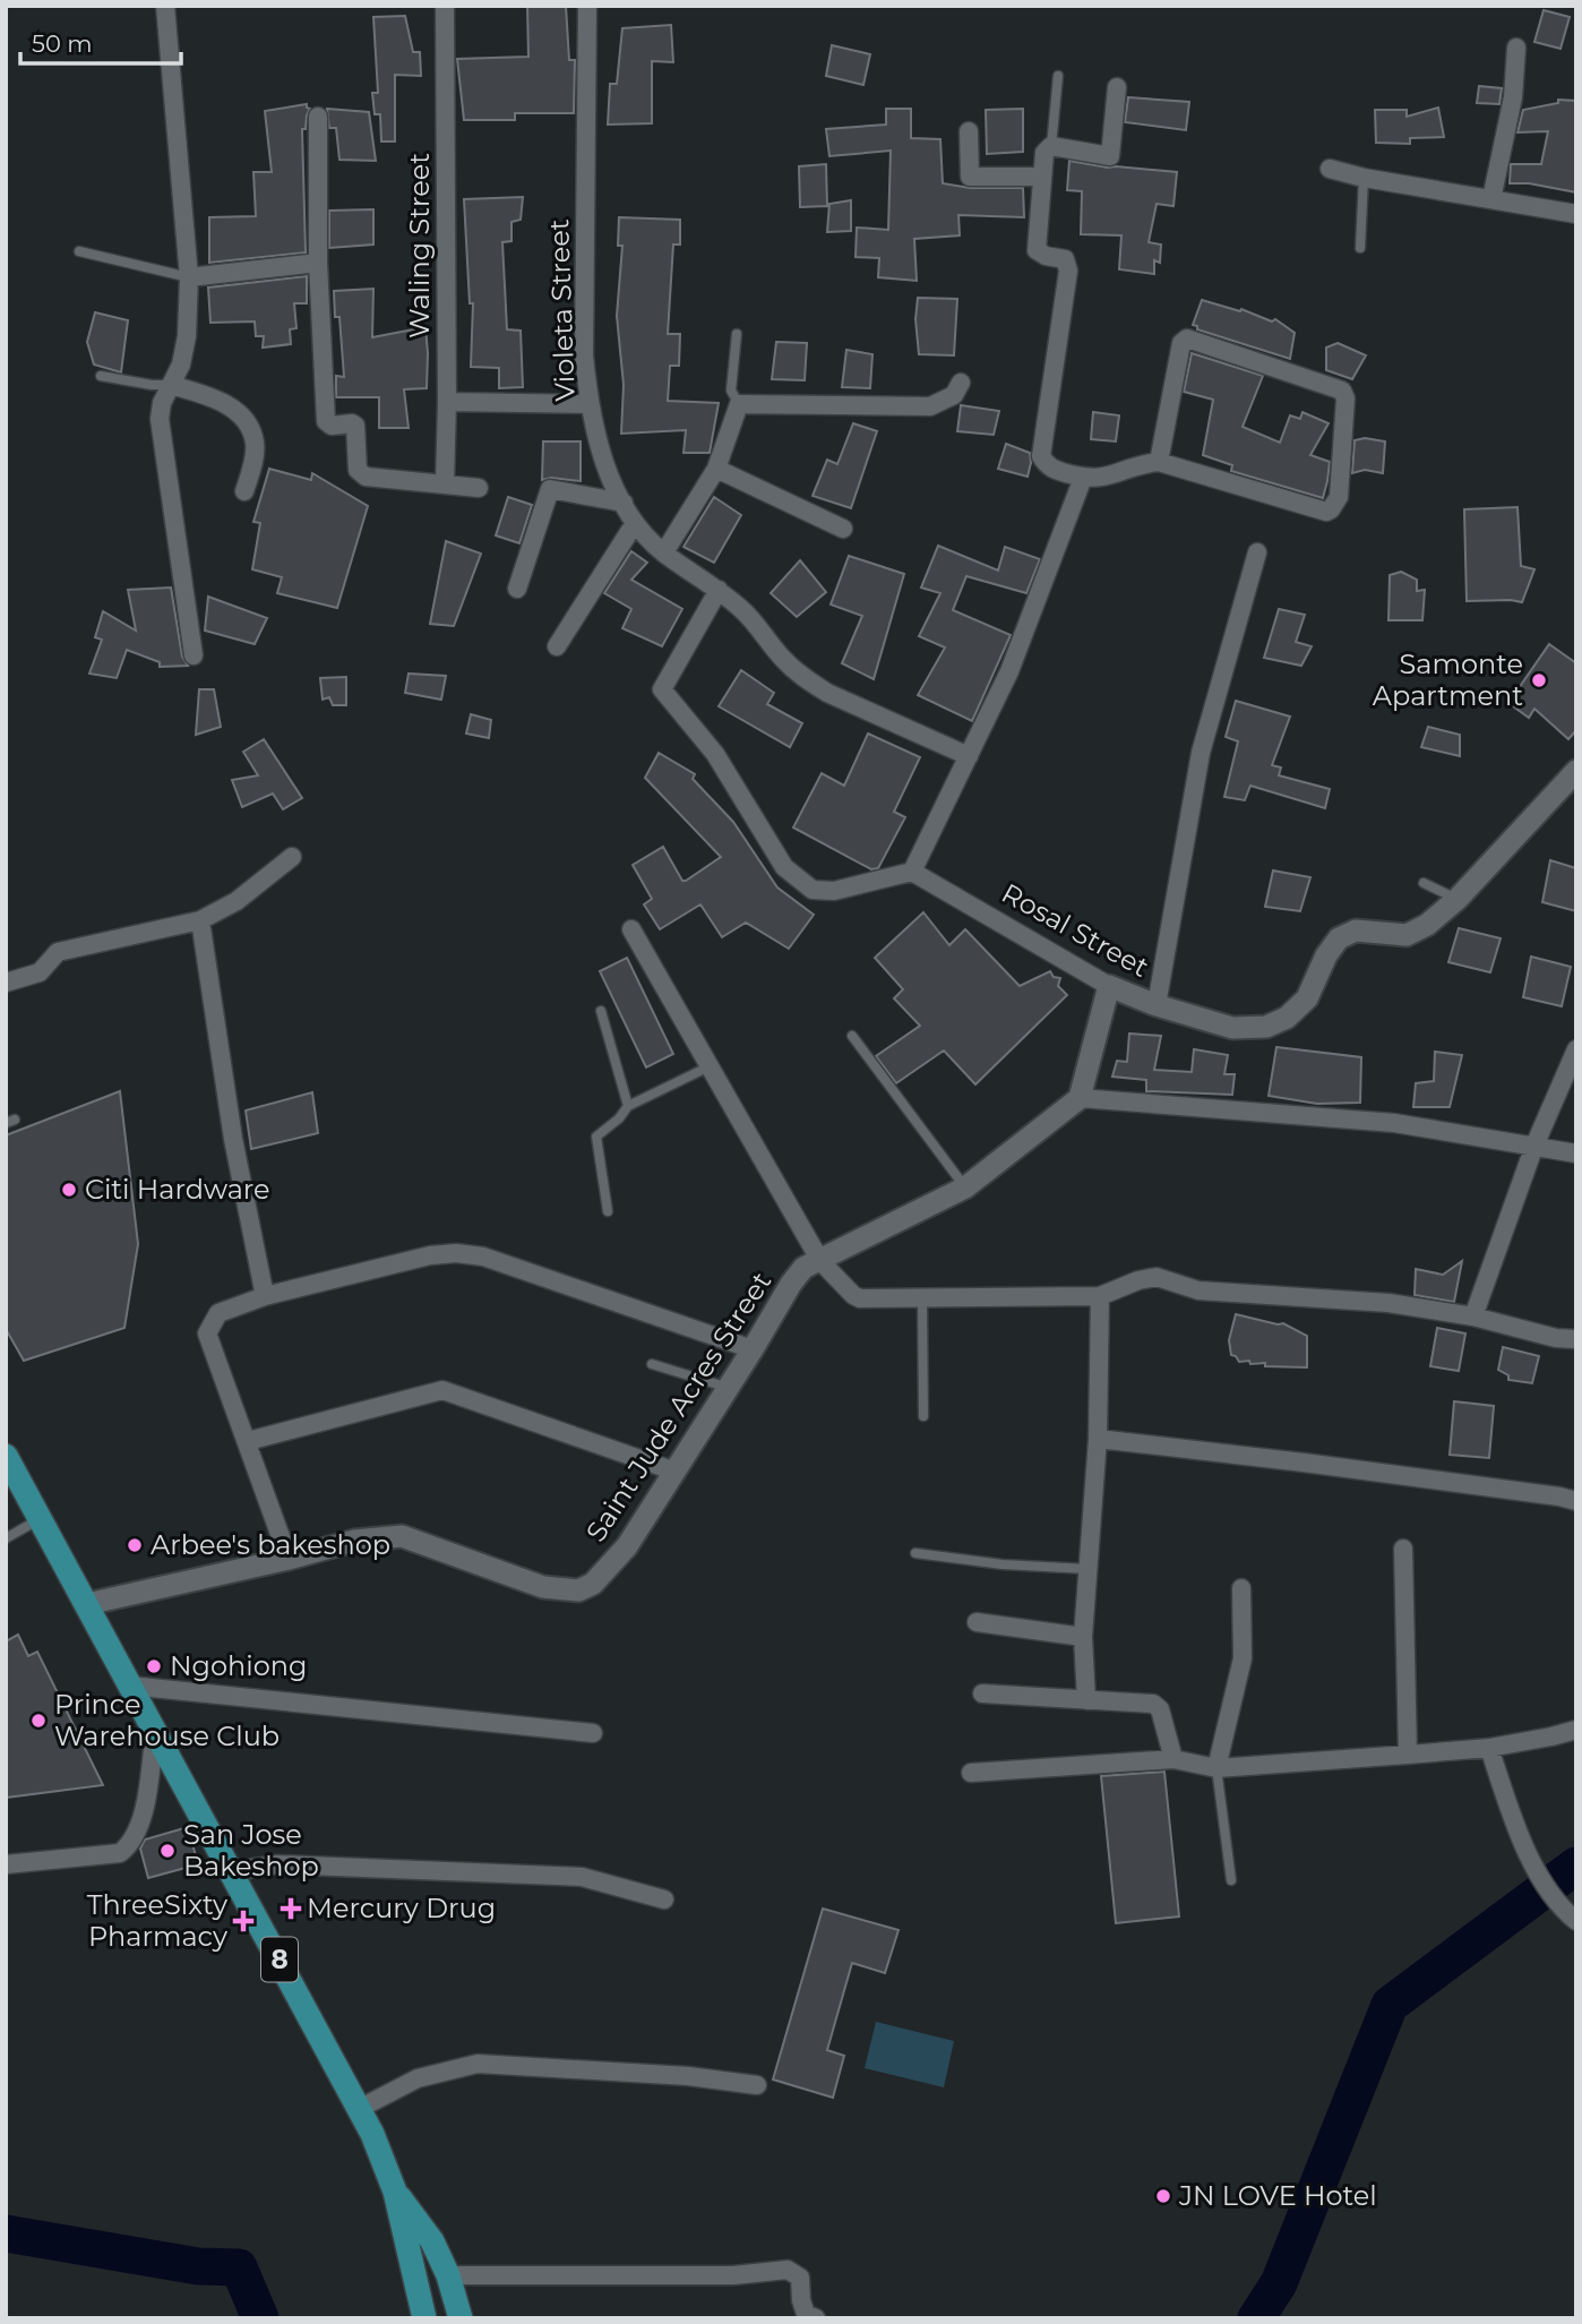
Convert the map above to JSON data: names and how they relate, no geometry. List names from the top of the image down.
{
  "streets": {
    "main road": ["8"],
    "street": [
      "Waling Street",
      "Violeta Street",
      "Rosal Street",
      "Saint Jude Acres Street"
    ]
  },
  "crossings": [
    ["Saint Jude Acres Street", "8"]
  ],
  "places": {
    "other": [
      "Samonte Apartment",
      "Citi Hardware",
      "Arbee's bakeshop",
      "Ngohiong",
      "Prince Warehouse Club",
      "San Jose Bakeshop",
      "JN LOVE Hotel"
    ],
    "health": ["Mercury Drug", "ThreeSixty Pharmacy"]
  },
  "scale_bar": "50 m"
}
